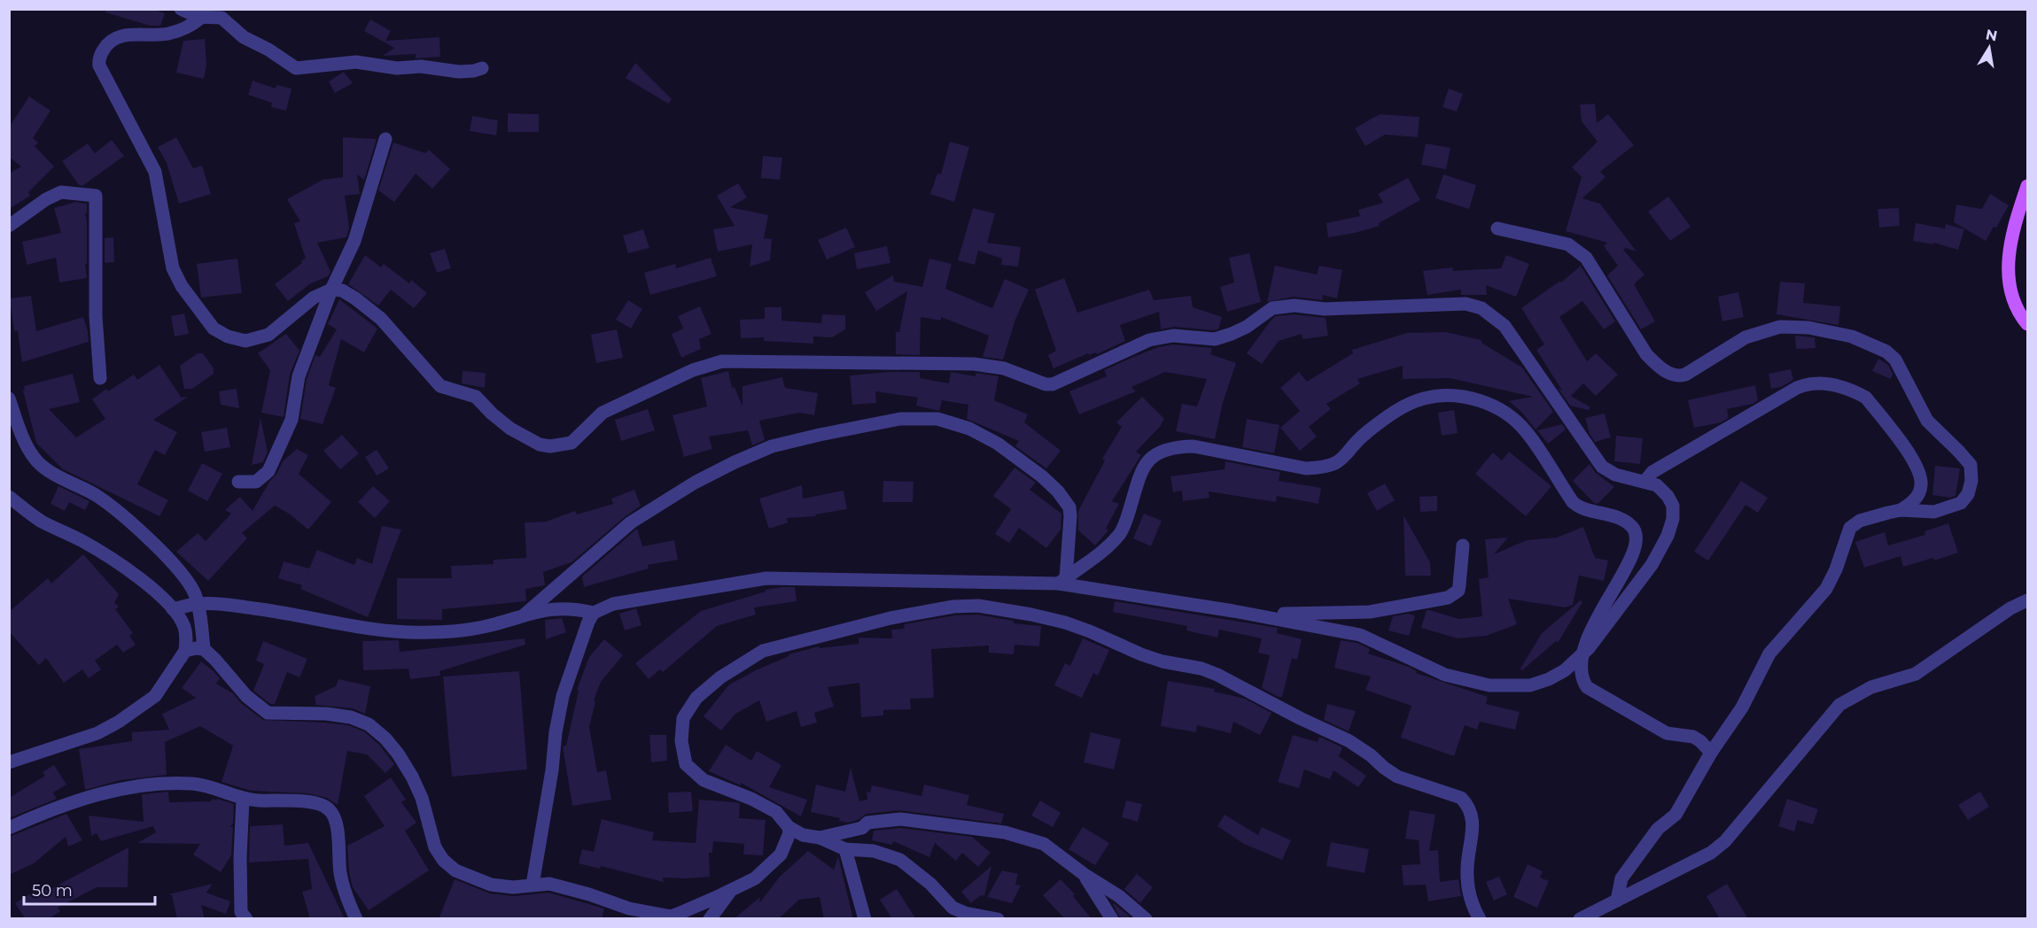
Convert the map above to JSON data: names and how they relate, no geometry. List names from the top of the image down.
{
  "scale_bar": "50 m",
  "north": "top"
}
